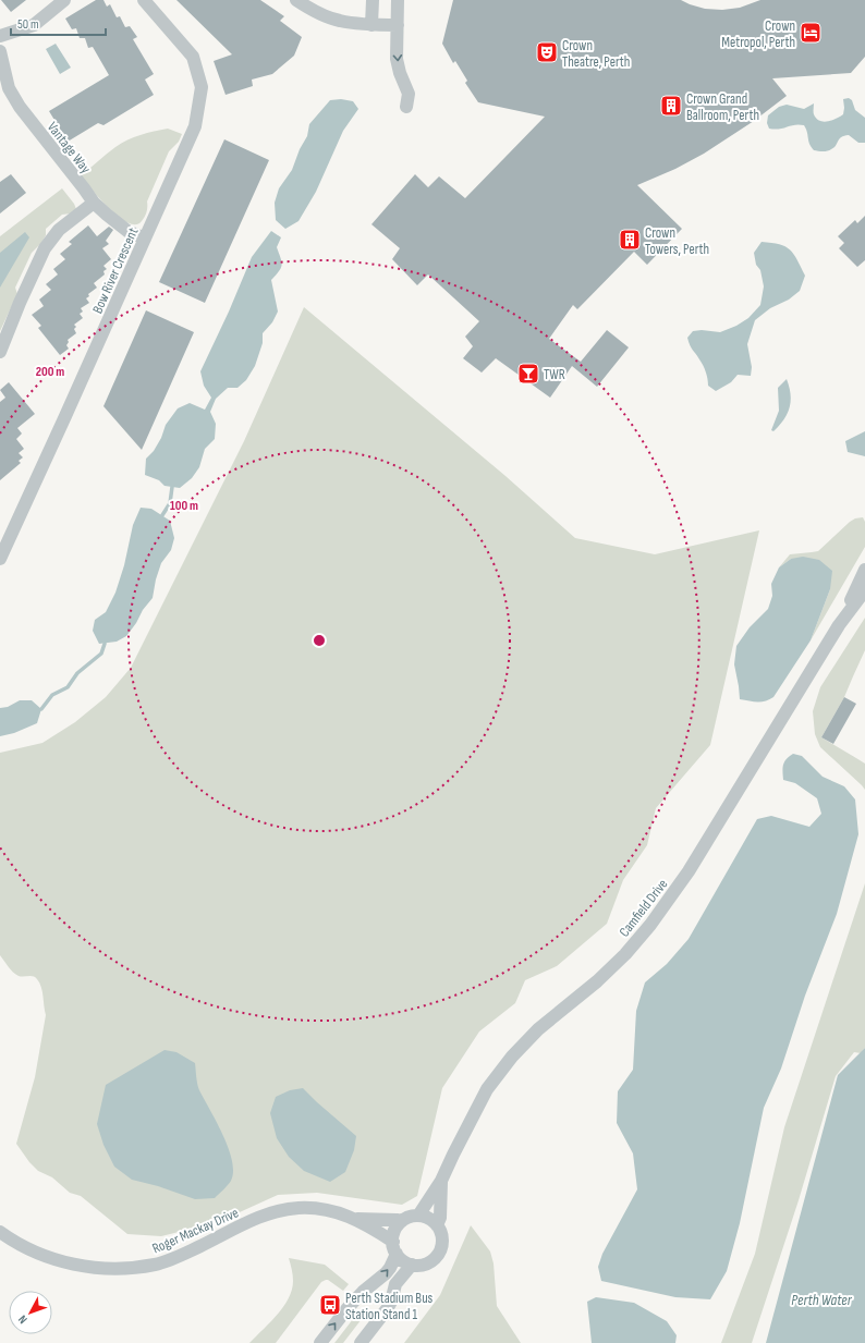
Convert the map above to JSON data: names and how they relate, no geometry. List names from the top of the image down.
{
  "streets": {
    "street": [
      "Vantage Way",
      "Bow River Crescent",
      "Camfield Drive",
      "Roger Mackay Drive"
    ]
  },
  "crossings": [
    ["Vantage Way", "Bow River Crescent"]
  ],
  "water": ["Perth Water"],
  "places": {
    "hotel": ["Crown Metropol, Perth"],
    "theatre": ["Crown Theatre, Perth"],
    "building": ["Crown Grand Ballroom, Perth", "Crown Towers, Perth"],
    "bar": ["TWR"],
    "bus stop": ["Perth Stadium Bus Station Stand 1"]
  },
  "scale_bar": "50 m",
  "north": "bottom left",
  "rings": ["200 m", "100 m"]
}
